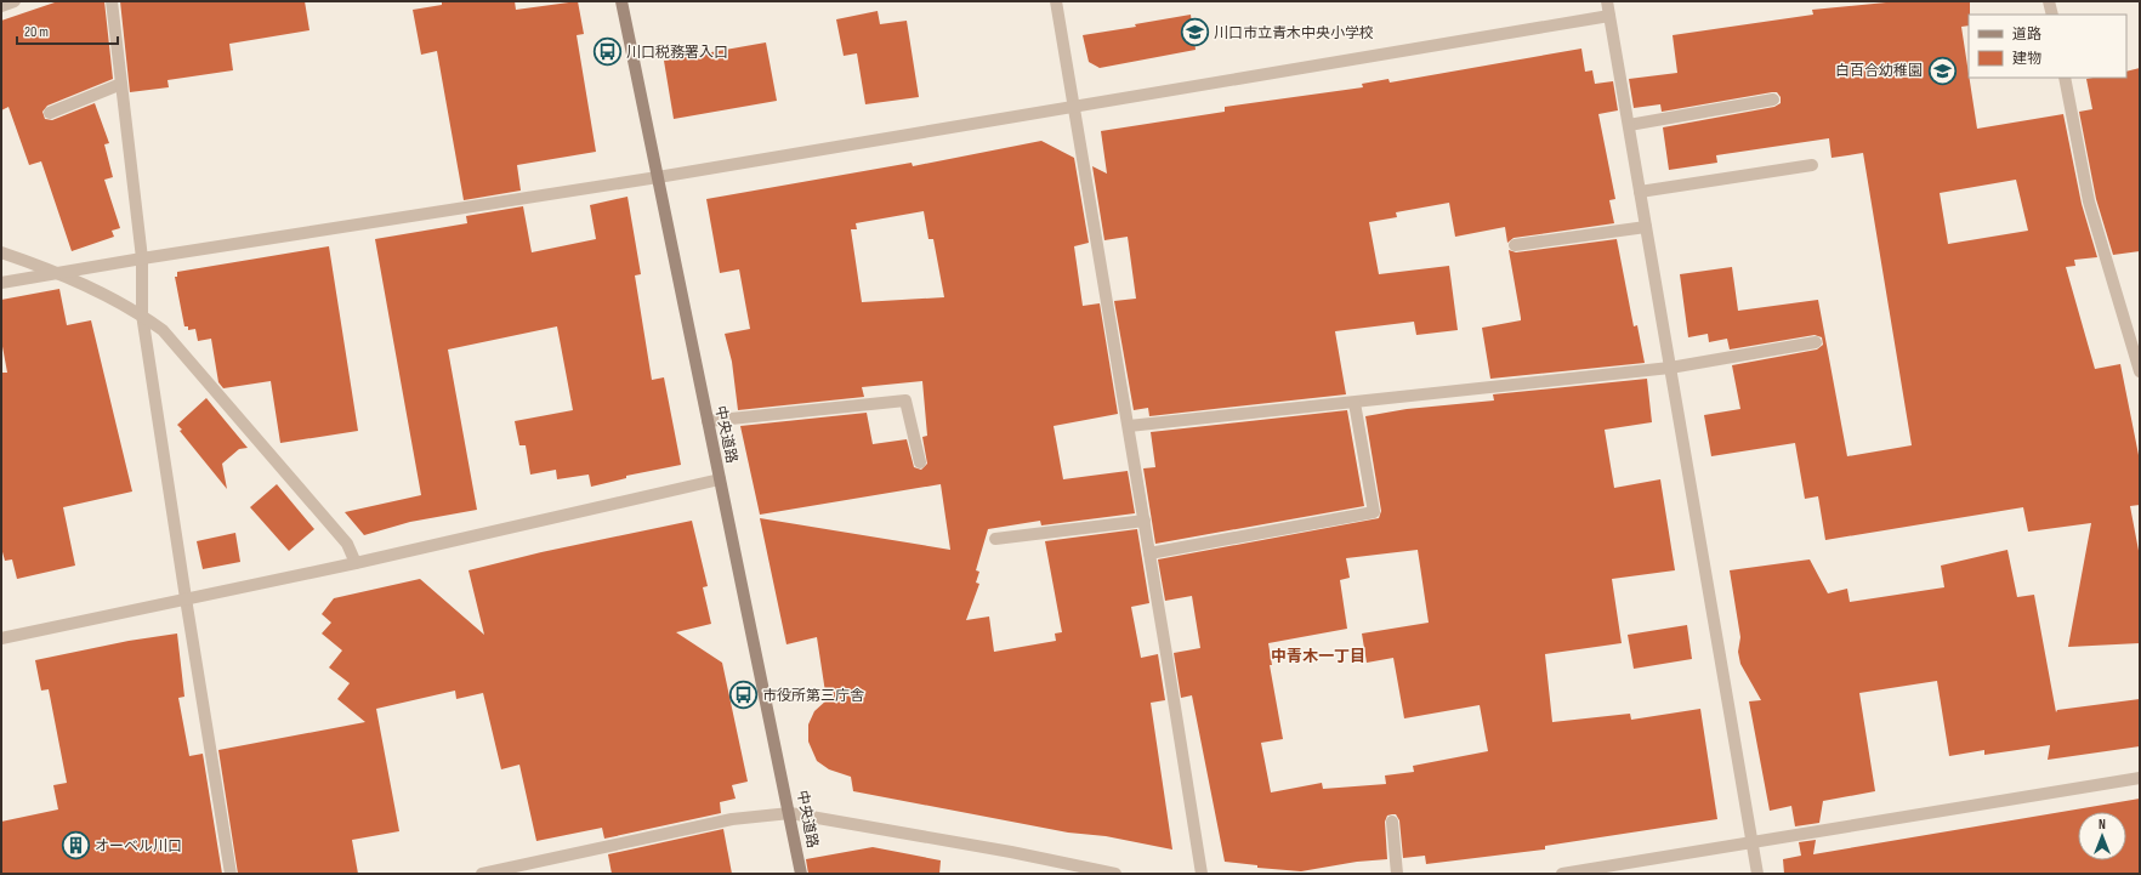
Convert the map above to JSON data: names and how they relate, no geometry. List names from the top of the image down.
{
  "streets": {
    "main road": ["中央道路"]
  },
  "districts": ["中青木一丁目"],
  "places": {
    "school or university": ["川口市立青木中央小学校", "白百合幼稚園"],
    "bus stop": ["川口税務署入口", "市役所第三庁舎"],
    "building": ["オーベル川口"]
  },
  "legend": ["道路", "建物"],
  "scale_bar": "20 m",
  "north": "top"
}
